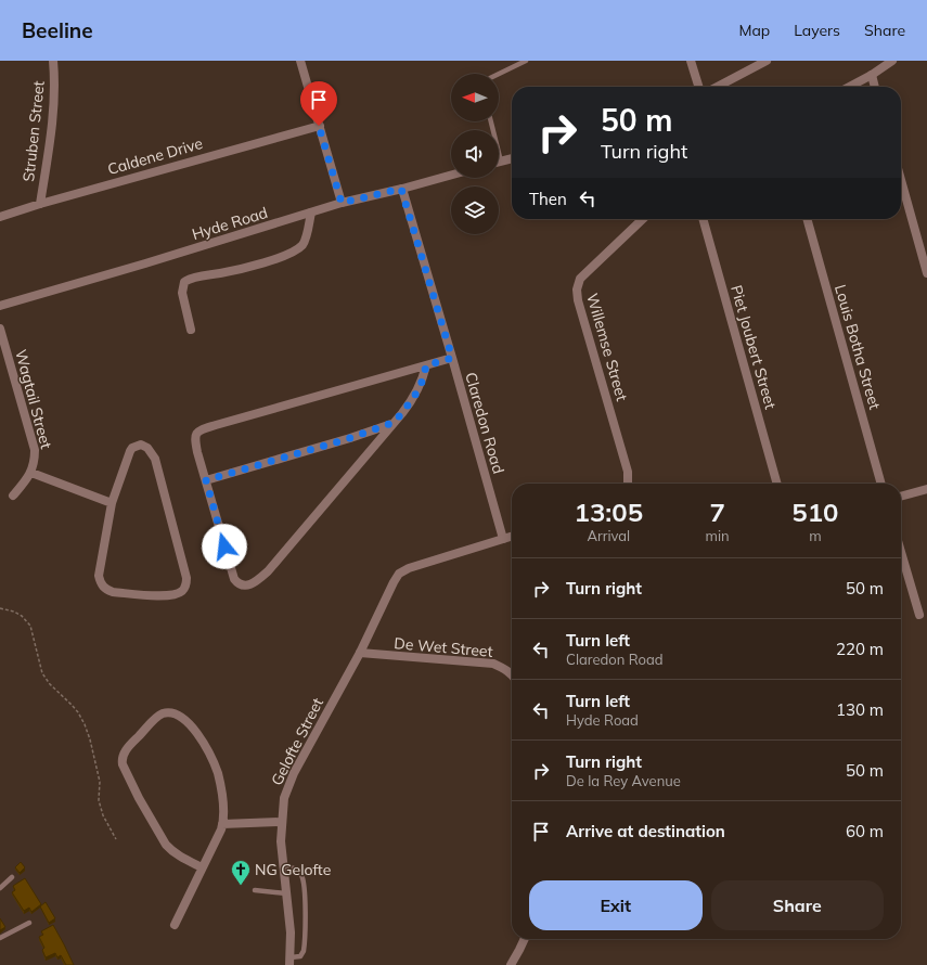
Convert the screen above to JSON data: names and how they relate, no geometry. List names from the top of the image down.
{
  "streets": {
    "street": [
      "Struben Street",
      "Caldene Drive",
      "Hyde Road",
      "Willemse Street",
      "Piet Joubert Street",
      "Louis Botha Street",
      "Wagtail Street",
      "Claredon Road",
      "De Wet Street",
      "Gelofte Street"
    ]
  },
  "crossings": [
    ["Struben Street", "Caldene Drive"],
    ["Hyde Road", "Claredon Road"],
    ["Claredon Road", "Gelofte Street"],
    ["De Wet Street", "Gelofte Street"]
  ],
  "places": {
    "church": ["NG Gelofte"]
  },
  "north": "left",
  "page": {
    "header": "Beeline",
    "nav": ["Map", "Layers", "Share"],
    "turn": ["50 m", "Turn right"],
    "then": "Then",
    "eta": [
      "13:05",
      "Arrival",
      "7",
      "min",
      "510",
      "m"
    ],
    "list": [
      {
        "name": "Turn right",
        "value": "50 m"
      },
      {
        "name": "Turn left",
        "note": "Claredon Road",
        "value": "220 m"
      },
      {
        "name": "Turn left",
        "note": "Hyde Road",
        "value": "130 m"
      },
      {
        "name": "Turn right",
        "note": "De la Rey Avenue",
        "value": "50 m"
      },
      {
        "name": "Arrive at destination",
        "value": "60 m"
      }
    ],
    "buttons": ["Exit", "Share"]
  }
}
